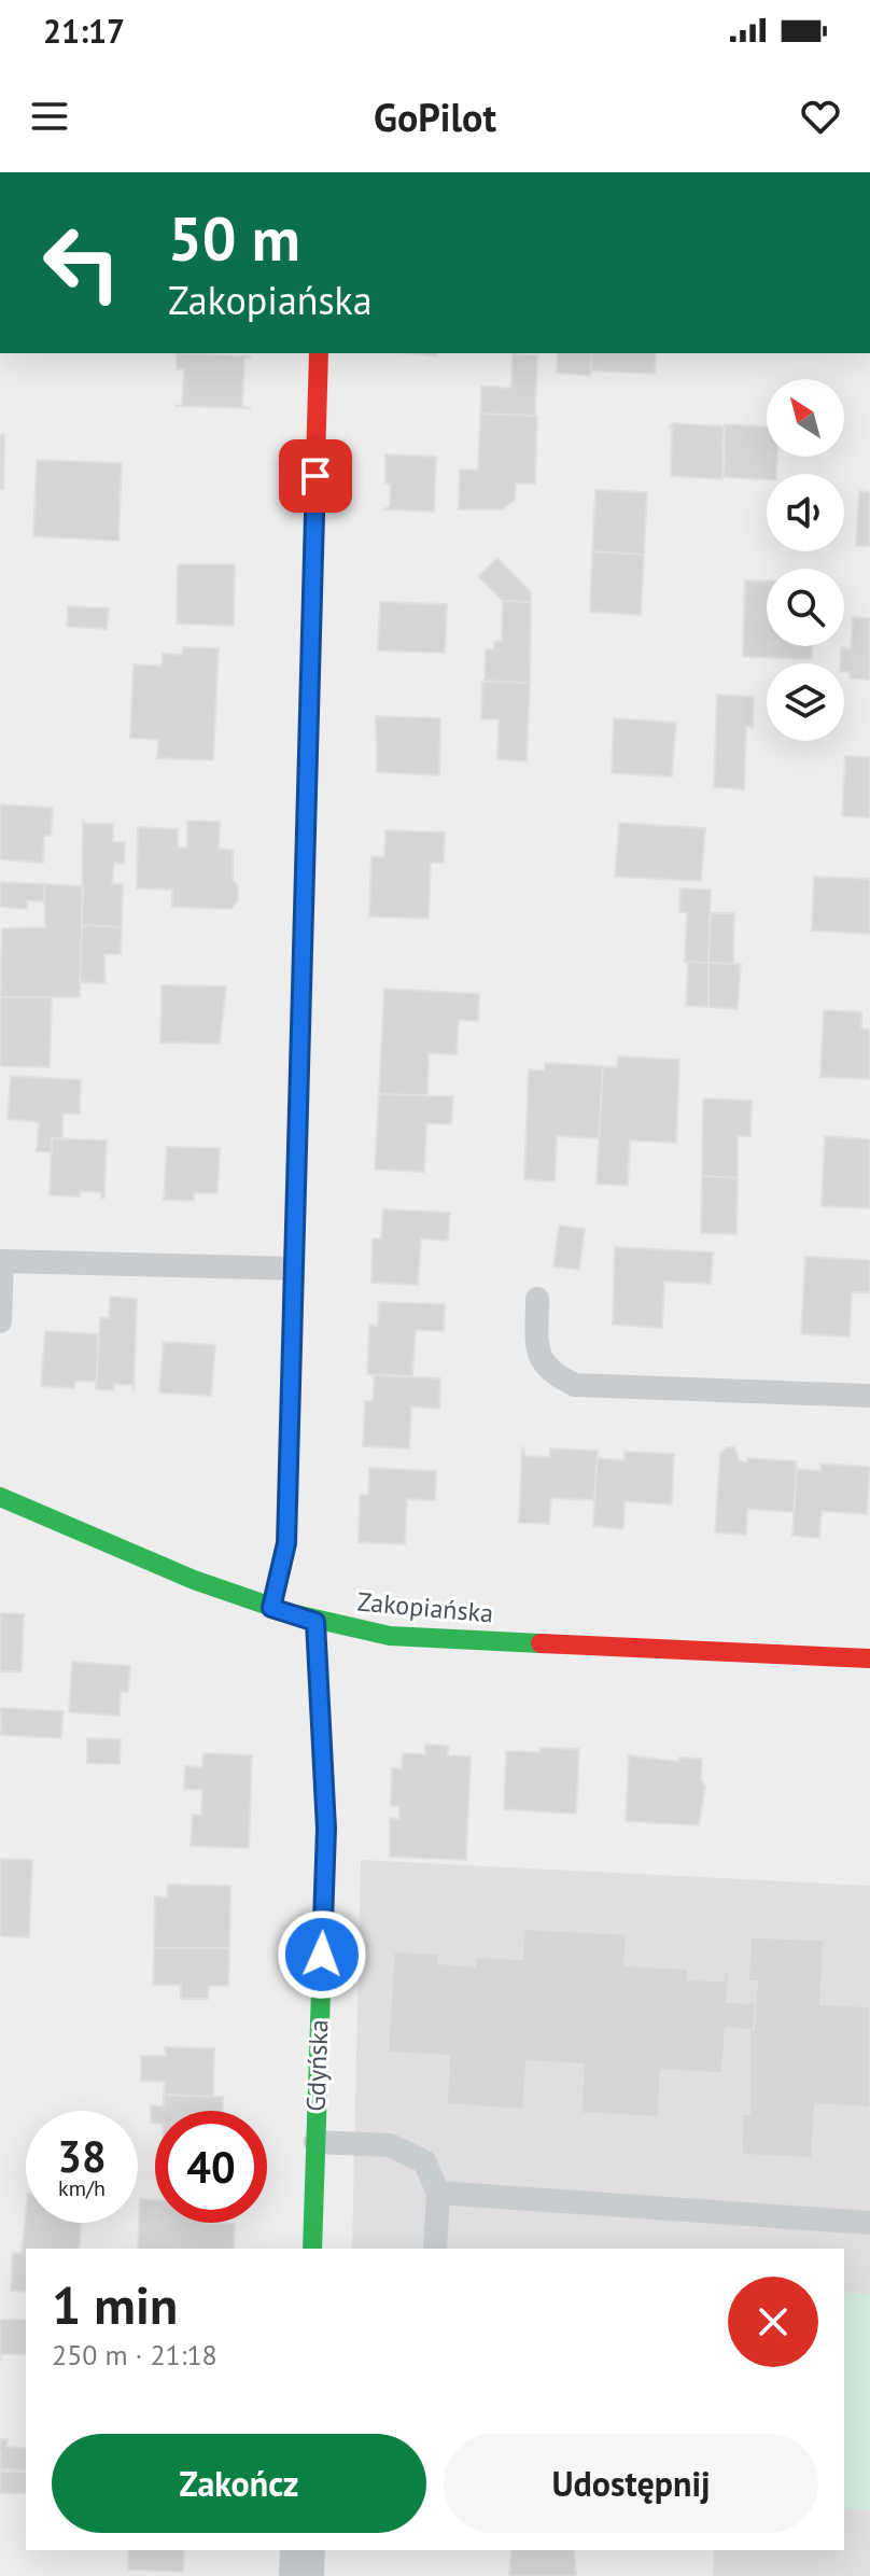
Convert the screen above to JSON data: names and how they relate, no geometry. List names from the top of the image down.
{
  "streets": {
    "street": ["Zakopiańska", "Gdyńska"]
  },
  "crossings": [
    ["Zakopiańska", "Gdyńska"]
  ],
  "north": "top left",
  "page": {
    "status": "21:17",
    "header": "GoPilot",
    "turn": ["50 m", "Zakopiańska"],
    "speed": "38 km/h",
    "limit": "40",
    "heading": ["1 min", "250 m · 21:18"],
    "buttons": ["Zakończ", "Udostępnij"]
  }
}
